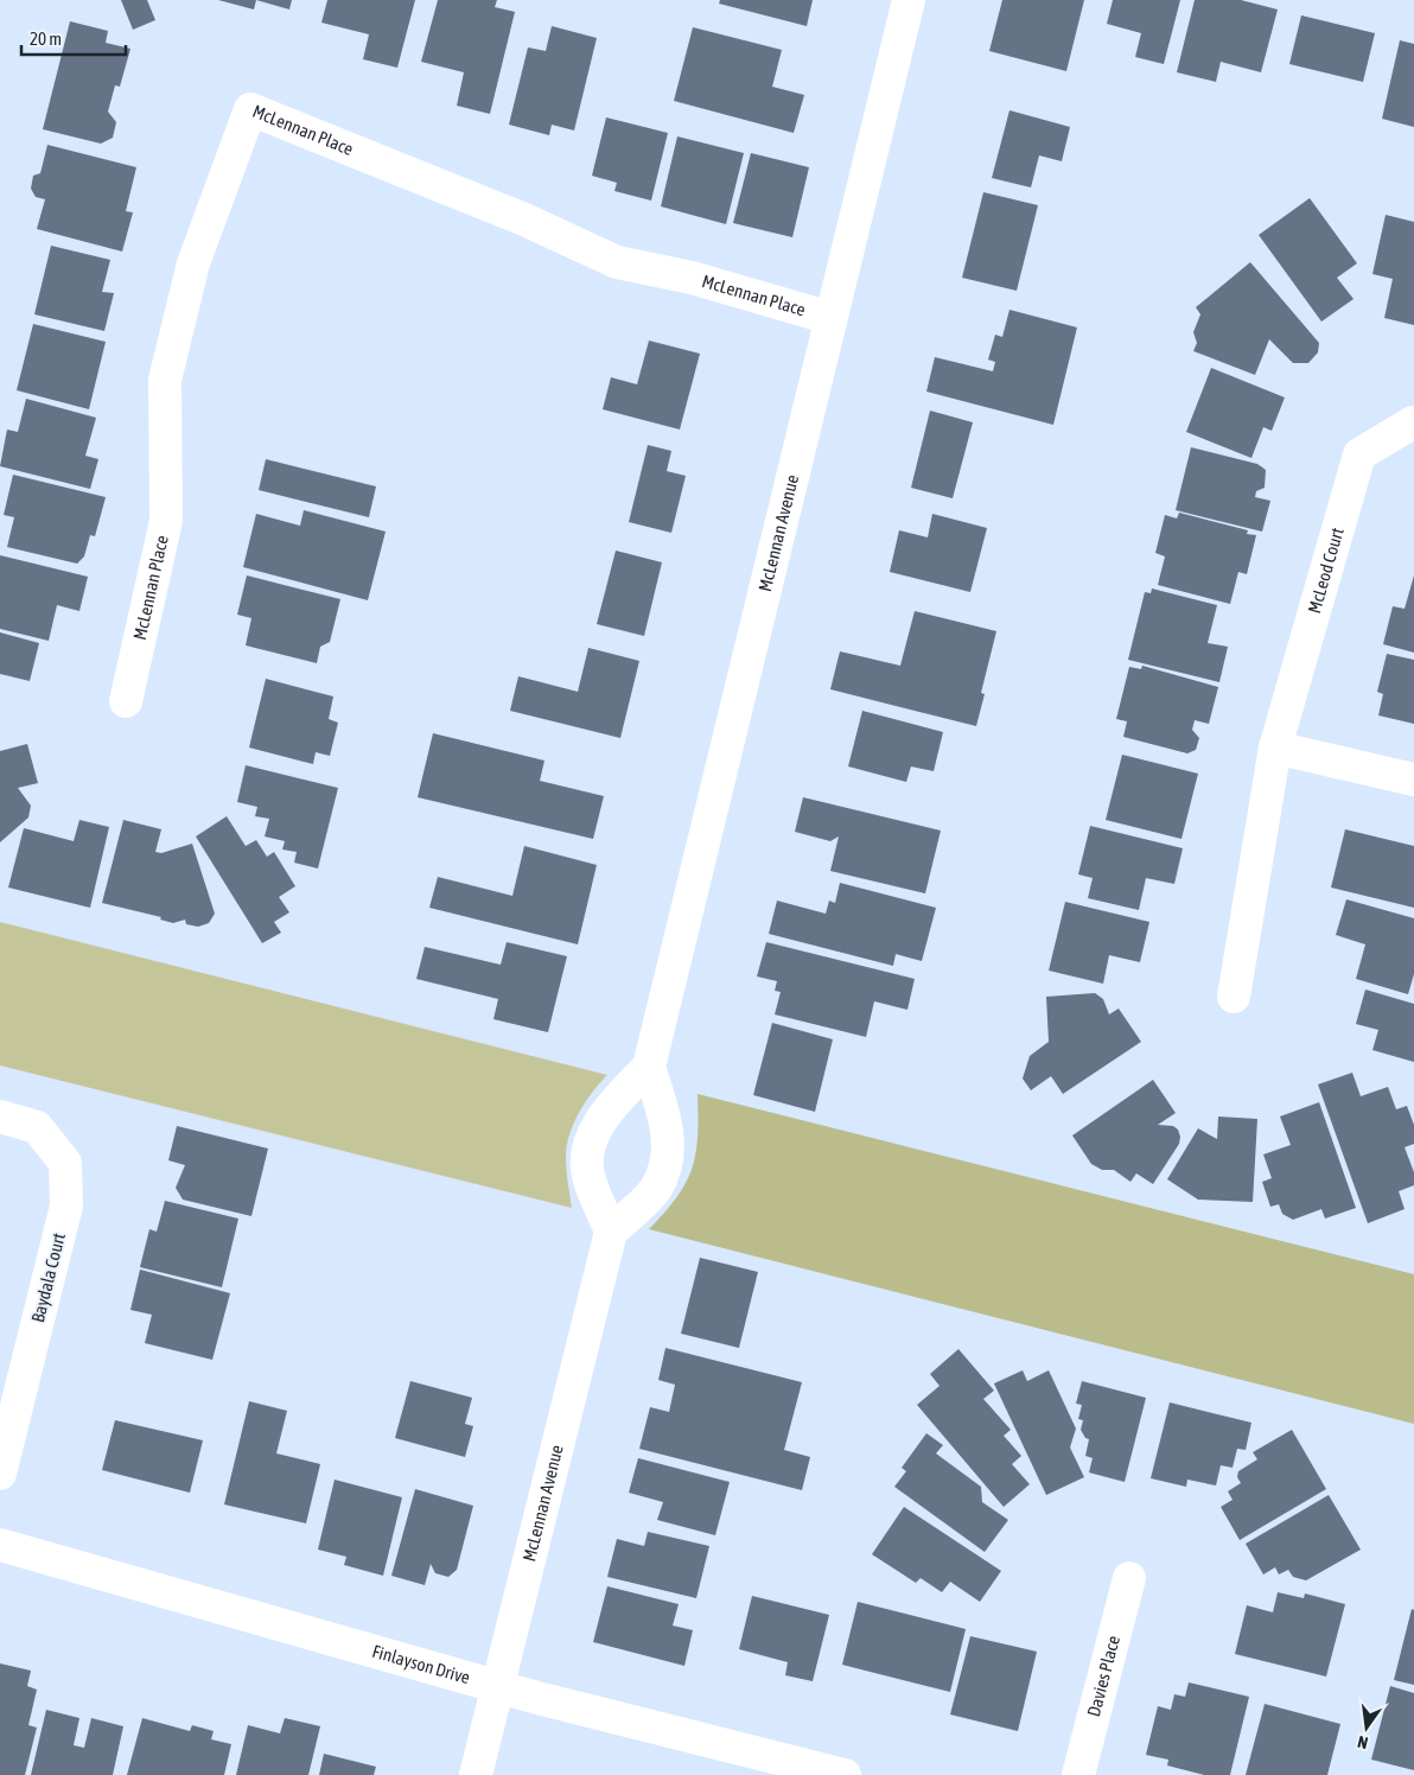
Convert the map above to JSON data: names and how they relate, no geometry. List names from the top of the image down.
{
  "streets": {
    "street": [
      "McLennan Place",
      "McLennan Avenue",
      "McLeod Court",
      "Baydala Court",
      "Finlayson Drive",
      "Davies Place"
    ]
  },
  "crossings": [
    ["McLennan Place", "McLennan Avenue"],
    ["McLennan Avenue", "Finlayson Drive"]
  ],
  "scale_bar": "20 m",
  "north": "bottom"
}
